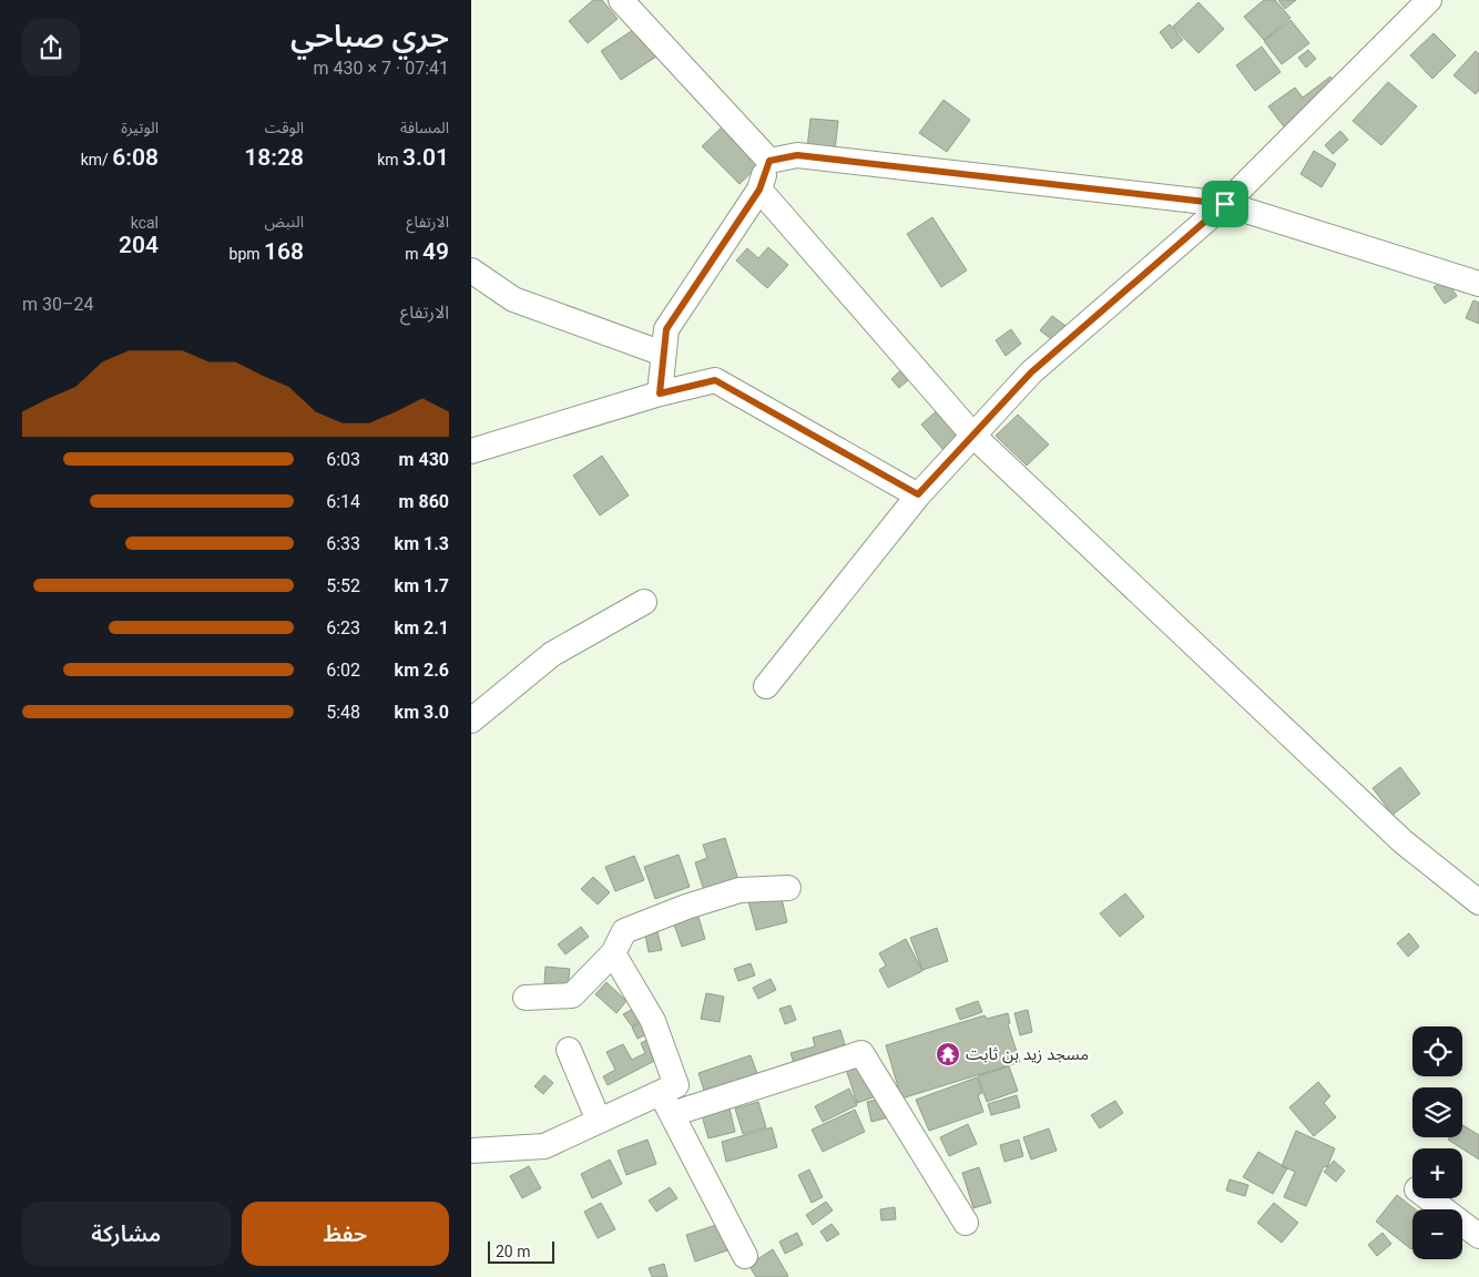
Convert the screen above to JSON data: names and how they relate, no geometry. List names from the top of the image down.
{
  "places": {
    "temple": ["مسجد زيد بن ثابت"]
  },
  "scale_bar": "20 m",
  "page": {
    "heading": ["جري صباحي", "07:41 · 7 × 430 m"],
    "stats": [
      ["المسافة", "3.01 km"],
      ["الوقت", "18:28"],
      ["الوتيرة", "6:08 /km"],
      ["الارتفاع", "49 m"],
      ["النبض", "168 bpm"],
      ["kcal", "204"]
    ],
    "chart": ["الارتفاع", "24–30 m"],
    "list": [
      {
        "name": "430 m",
        "note": "6:03"
      },
      {
        "name": "860 m",
        "note": "6:14"
      },
      {
        "name": "1.3 km",
        "note": "6:33"
      },
      {
        "name": "1.7 km",
        "note": "5:52"
      },
      {
        "name": "2.1 km",
        "note": "6:23"
      },
      {
        "name": "2.6 km",
        "note": "6:02"
      },
      {
        "name": "3.0 km",
        "note": "5:48"
      }
    ],
    "map_buttons": ["+", "−"],
    "buttons": ["حفظ", "مشاركة"],
    "scale": "20 m"
  }
}
